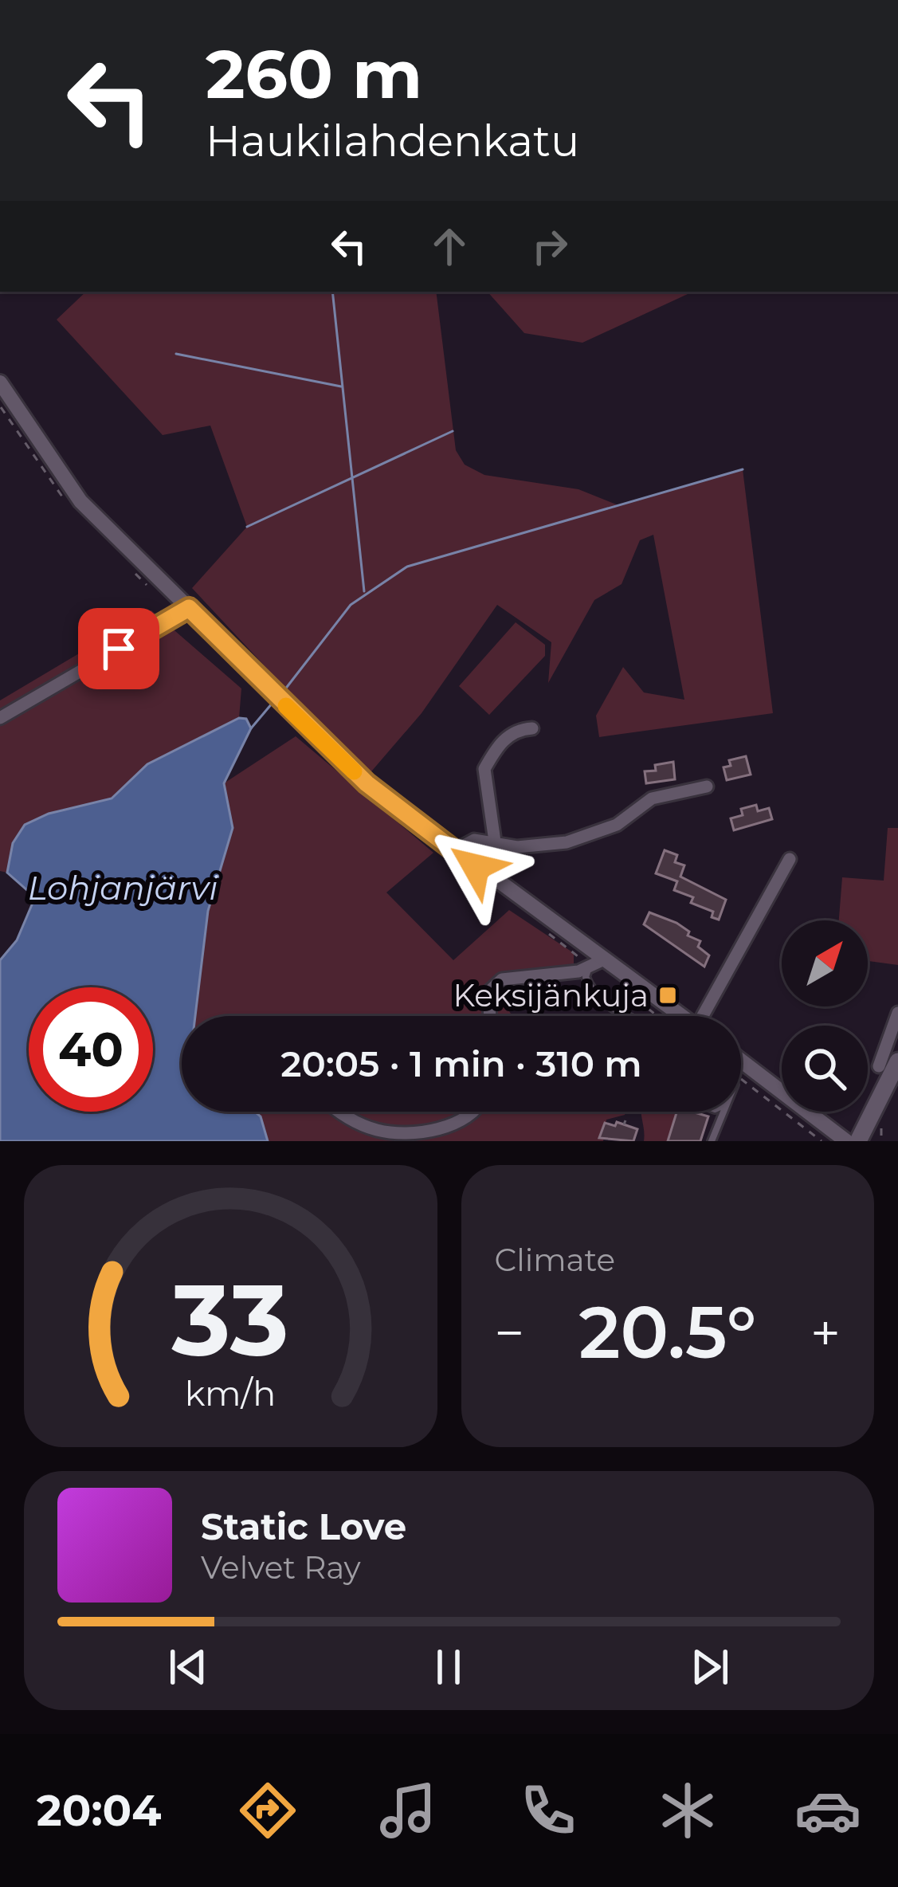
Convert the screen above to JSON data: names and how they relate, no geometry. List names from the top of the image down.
{
  "water": ["Lohjanjärvi"],
  "places": {
    "transit": ["Keksijänkuja"]
  },
  "north": "top right",
  "page": {
    "turn": ["260 m", "Haukilahdenkatu"],
    "limit": "40",
    "trip": "20:05 · 1 min · 310 m",
    "tile": "Climate",
    "heat": ["−", "20.5°", "+"],
    "song": ["Static Love", "Velvet Ray"],
    "tabs": "20:04",
    "gauge": ["33", "km/h"]
  }
}
